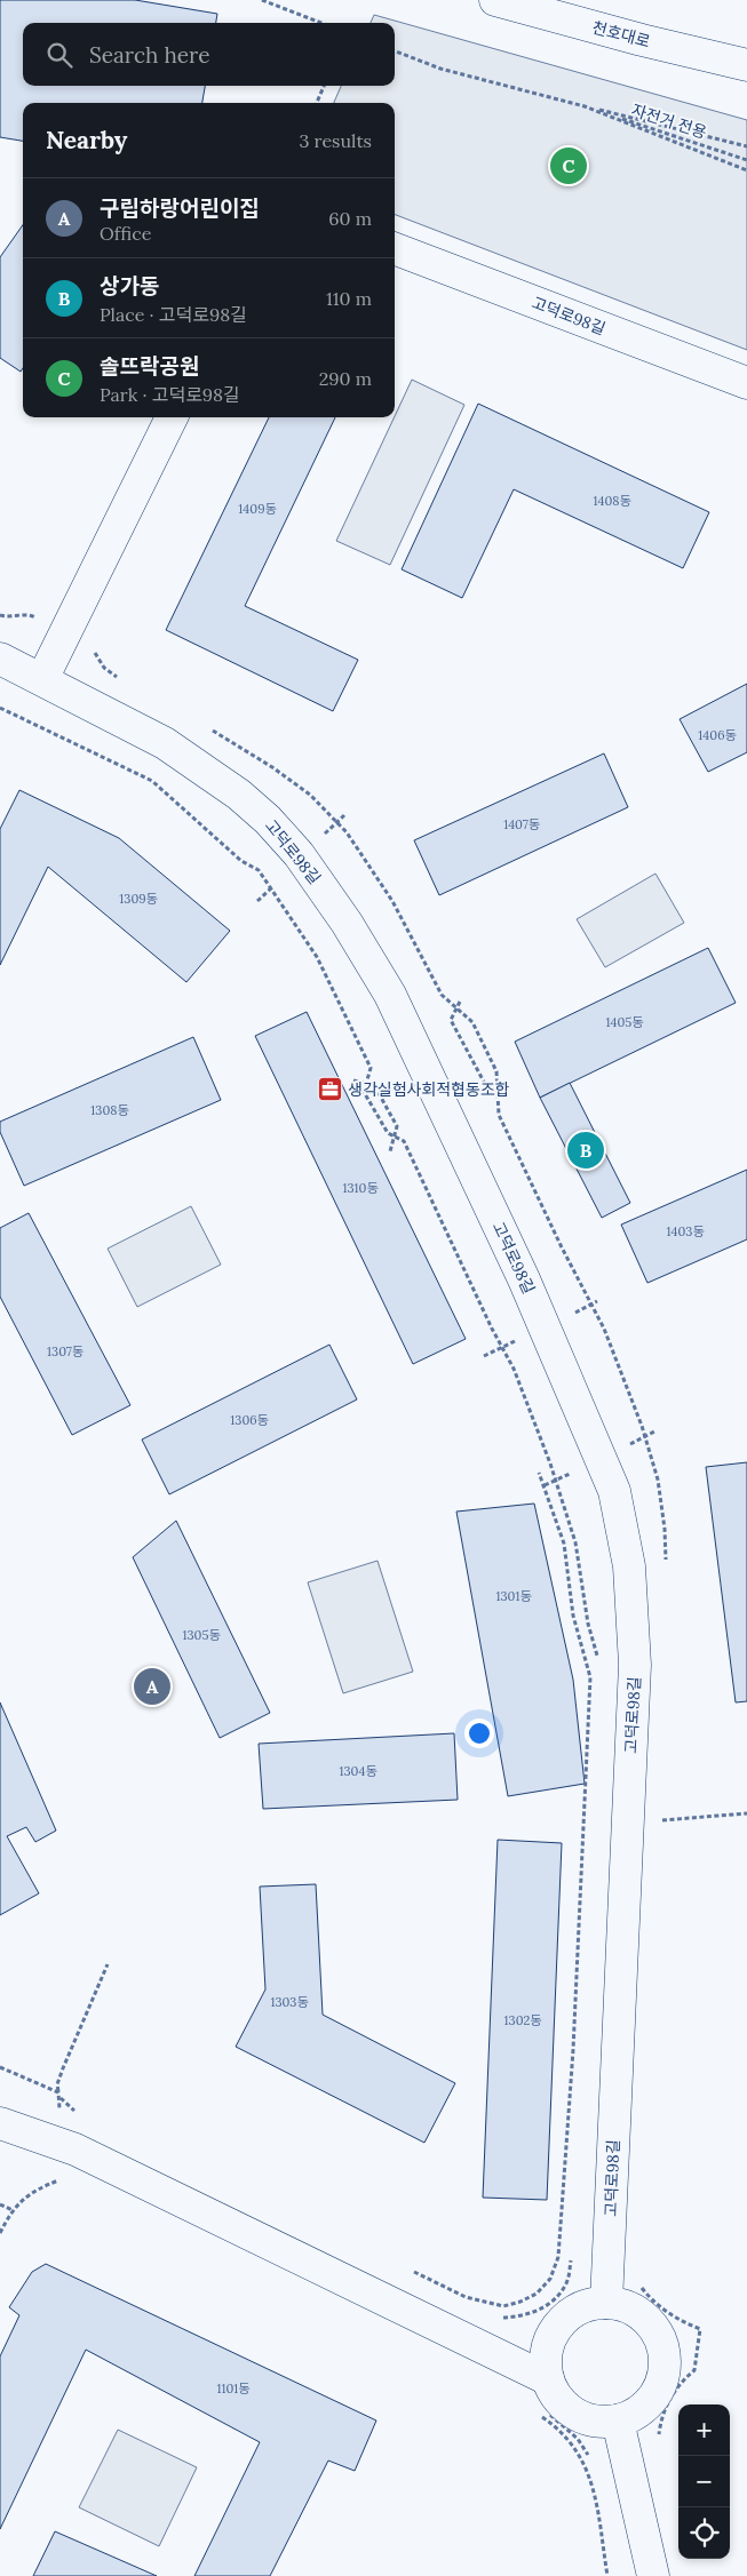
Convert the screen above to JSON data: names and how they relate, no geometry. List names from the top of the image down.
{
  "streets": {
    "street": ["천호대로", "고덕로98길"],
    "path": ["자전거 전용"]
  },
  "places": {
    "office": ["생각실험사회적협동조합"]
  },
  "house_numbers": [
    "1408동",
    "1409동",
    "1406동",
    "1407동",
    "1309동",
    "1405동",
    "1308동",
    "1310동",
    "1403동",
    "1307동",
    "1306동",
    "1301동",
    "1305동",
    "1304동",
    "1303동",
    "1302동",
    "1101동"
  ],
  "page": {
    "search": "Search here",
    "heading": ["Nearby", "3 results"],
    "pins": ["C", "B", "A"],
    "list": [
      {
        "mark": "A",
        "name": "구립하랑어린이집",
        "note": "Office",
        "value": "60 m"
      },
      {
        "mark": "B",
        "name": "상가동",
        "note": "Place · 고덕로98길",
        "value": "110 m"
      },
      {
        "mark": "C",
        "name": "솔뜨락공원",
        "note": "Park · 고덕로98길",
        "value": "290 m"
      }
    ],
    "map_buttons": ["+", "−"]
  }
}
